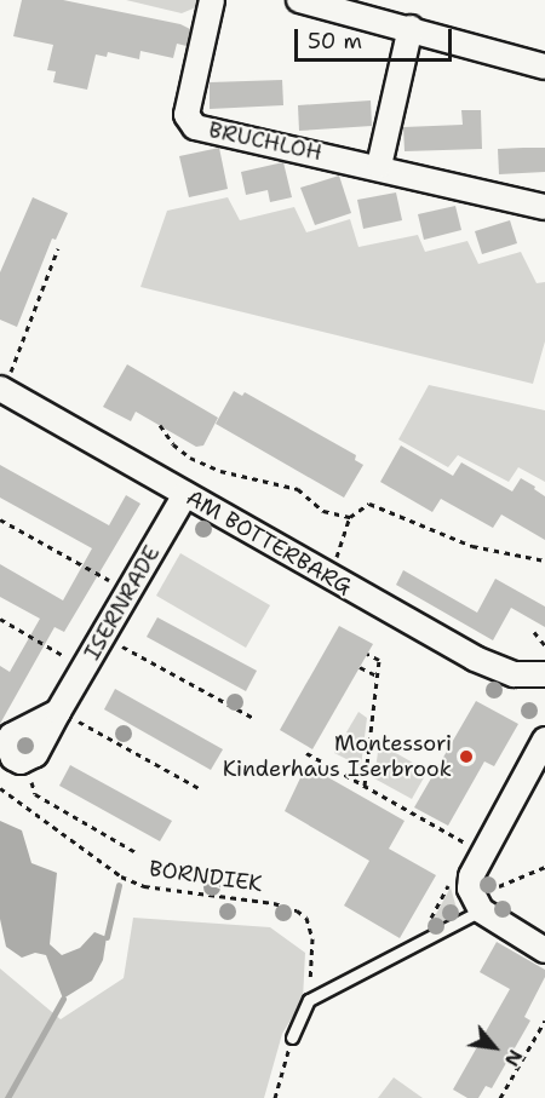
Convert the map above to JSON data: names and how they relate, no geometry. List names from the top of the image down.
{
  "streets": {
    "street": ["BRUCHLOH", "AM BOTTERBARG", "ISERNRADE"],
    "path": ["BORNDIEK"]
  },
  "crossings": [
    ["AM BOTTERBARG", "ISERNRADE"]
  ],
  "places": ["Montessori Kinderhaus Iserbrook"],
  "scale_bar": "50 m",
  "north": "bottom right"
}
